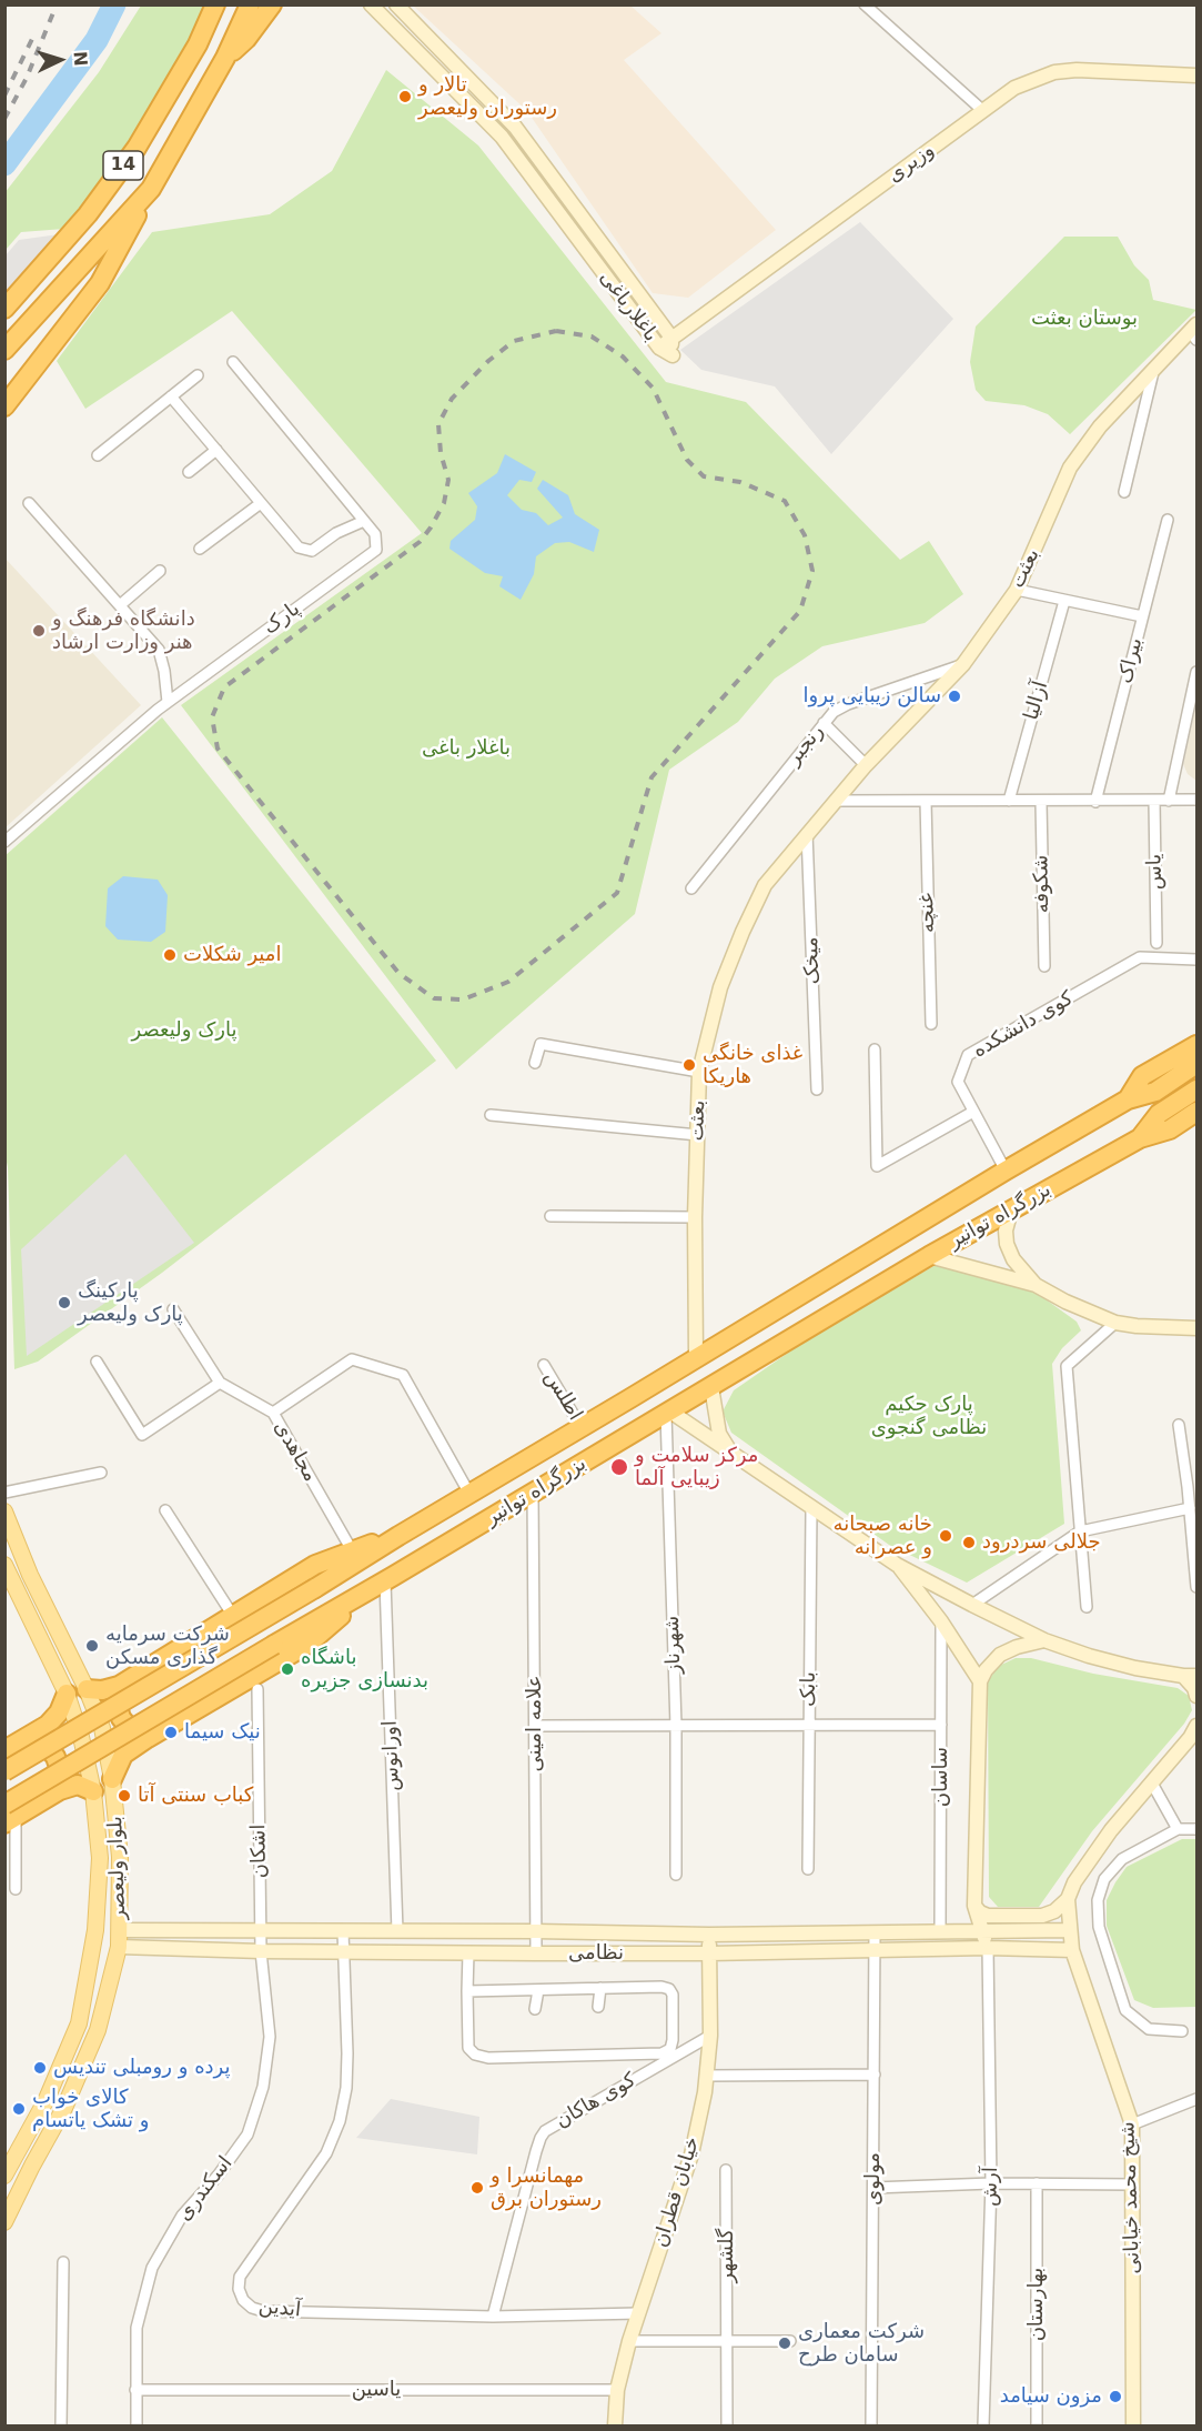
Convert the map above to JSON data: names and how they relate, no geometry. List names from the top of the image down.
{
  "streets": {
    "highway": ["14", "بزرگراه توانیر"],
    "main road": [
      "وزیری",
      "باغلارباغی",
      "بعثت",
      "بلوار ولیعصر",
      "نظامی",
      "خیابان قطران",
      "شیخ محمد خیابانی"
    ],
    "street": [
      "پارک",
      "بیراک",
      "آزالیا",
      "رنجبر",
      "یاس",
      "شکوفه",
      "غنچه",
      "میخک",
      "کوی دانشکده",
      "اطلس",
      "مجاهدی",
      "شهرناز",
      "بابک",
      "علامه امینی",
      "اورانوس",
      "ساسان",
      "اشکان",
      "کوی هاکان",
      "مولوی",
      "آرش",
      "اسکندری",
      "گلشهر",
      "بهارستان",
      "آیدین",
      "یاسین"
    ]
  },
  "crossings": [
    ["وزیری", "باغلارباغی"],
    ["بعثت", "رنجبر"],
    ["بعثت", "میخک"],
    ["بعثت", "بزرگراه توانیر"],
    ["کوی دانشکده", "بزرگراه توانیر"],
    ["بزرگراه توانیر", "اطلس"],
    ["بزرگراه توانیر", "شهرناز"],
    ["بزرگراه توانیر", "علامه امینی"],
    ["بزرگراه توانیر", "اورانوس"],
    ["علامه امینی", "نظامی"],
    ["اورانوس", "نظامی"],
    ["ساسان", "نظامی"],
    ["اشکان", "نظامی"],
    ["اشکان", "اسکندری"],
    ["بلوار ولیعصر", "نظامی"],
    ["نظامی", "مولوی"],
    ["نظامی", "آرش"],
    ["نظامی", "اسکندری"],
    ["نظامی", "خیابان قطران"],
    ["نظامی", "شیخ محمد خیابانی"],
    ["نظامی", "آیدین"],
    ["کوی هاکان", "خیابان قطران"],
    ["کوی هاکان", "آیدین"],
    ["اسکندری", "یاسین"],
    ["خیابان قطران", "آیدین"],
    ["خیابان قطران", "یاسین"]
  ],
  "parks": [
    "بوستان بعثت",
    "باغلار باغی",
    "پارک ولیعصر",
    "پارک حکیم نظامی گنجوی"
  ],
  "places": [
    "تالار و رستوران ولیعصر",
    "دانشگاه فرهنگ و هنر وزارت ارشاد",
    "سالن زيبايى پروا",
    "امیر شکلات",
    "غذای خانگی هاریکا",
    "پارکینگ پارک ولیعصر",
    "مرکز سلامت و زیبایی آلما",
    "خانه صبحانه و عصرانه",
    "جلالی سردرود",
    "شرکت سرمایه گذاری مسکن",
    "باشگاه بدنسازی جزیره",
    "نیک سیما",
    "کباب سنتی آتا",
    "پرده و رومبلی تندیس",
    "کالای خواب و تشک یاتسام",
    "مهمانسرا و رستوران برق",
    "شرکت معماری سامان طرح",
    "مزون سیامد"
  ],
  "north": "right"
}
